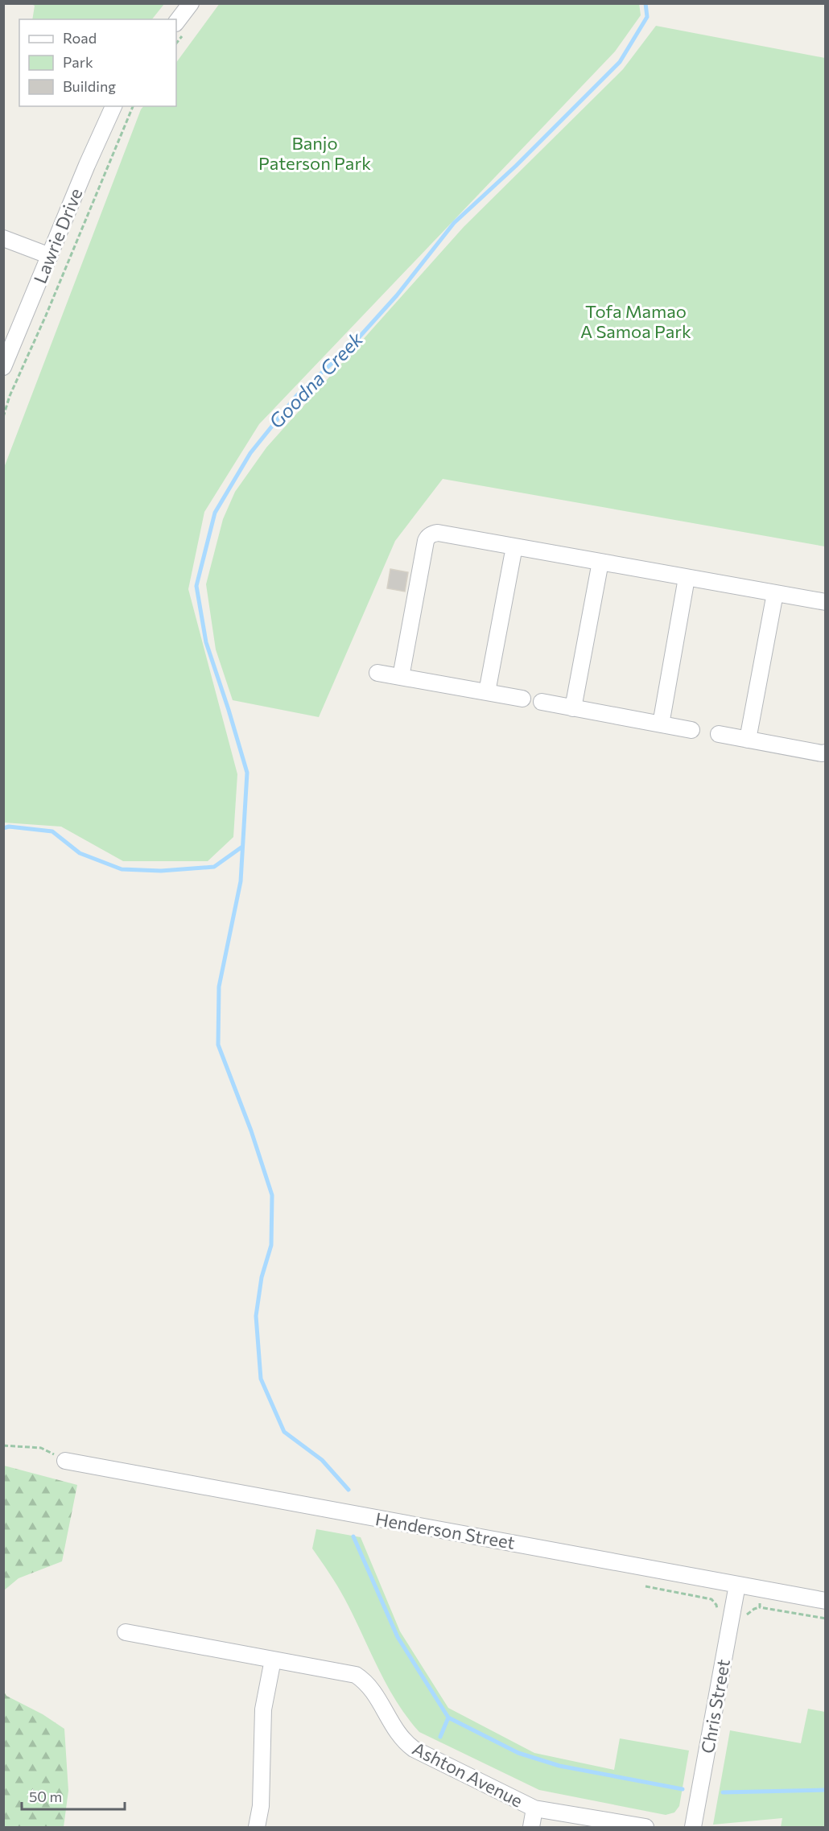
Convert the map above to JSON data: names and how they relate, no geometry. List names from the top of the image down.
{
  "streets": {
    "street": [
      "Lawrie Drive",
      "Henderson Street",
      "Chris Street",
      "Ashton Avenue"
    ]
  },
  "crossings": [
    ["Henderson Street", "Chris Street"]
  ],
  "water": ["Goodna Creek"],
  "parks": ["Banjo Paterson Park", "Tofa Mamao A Samoa Park"],
  "legend": ["Road", "Park", "Building"],
  "scale_bar": "50 m"
}
